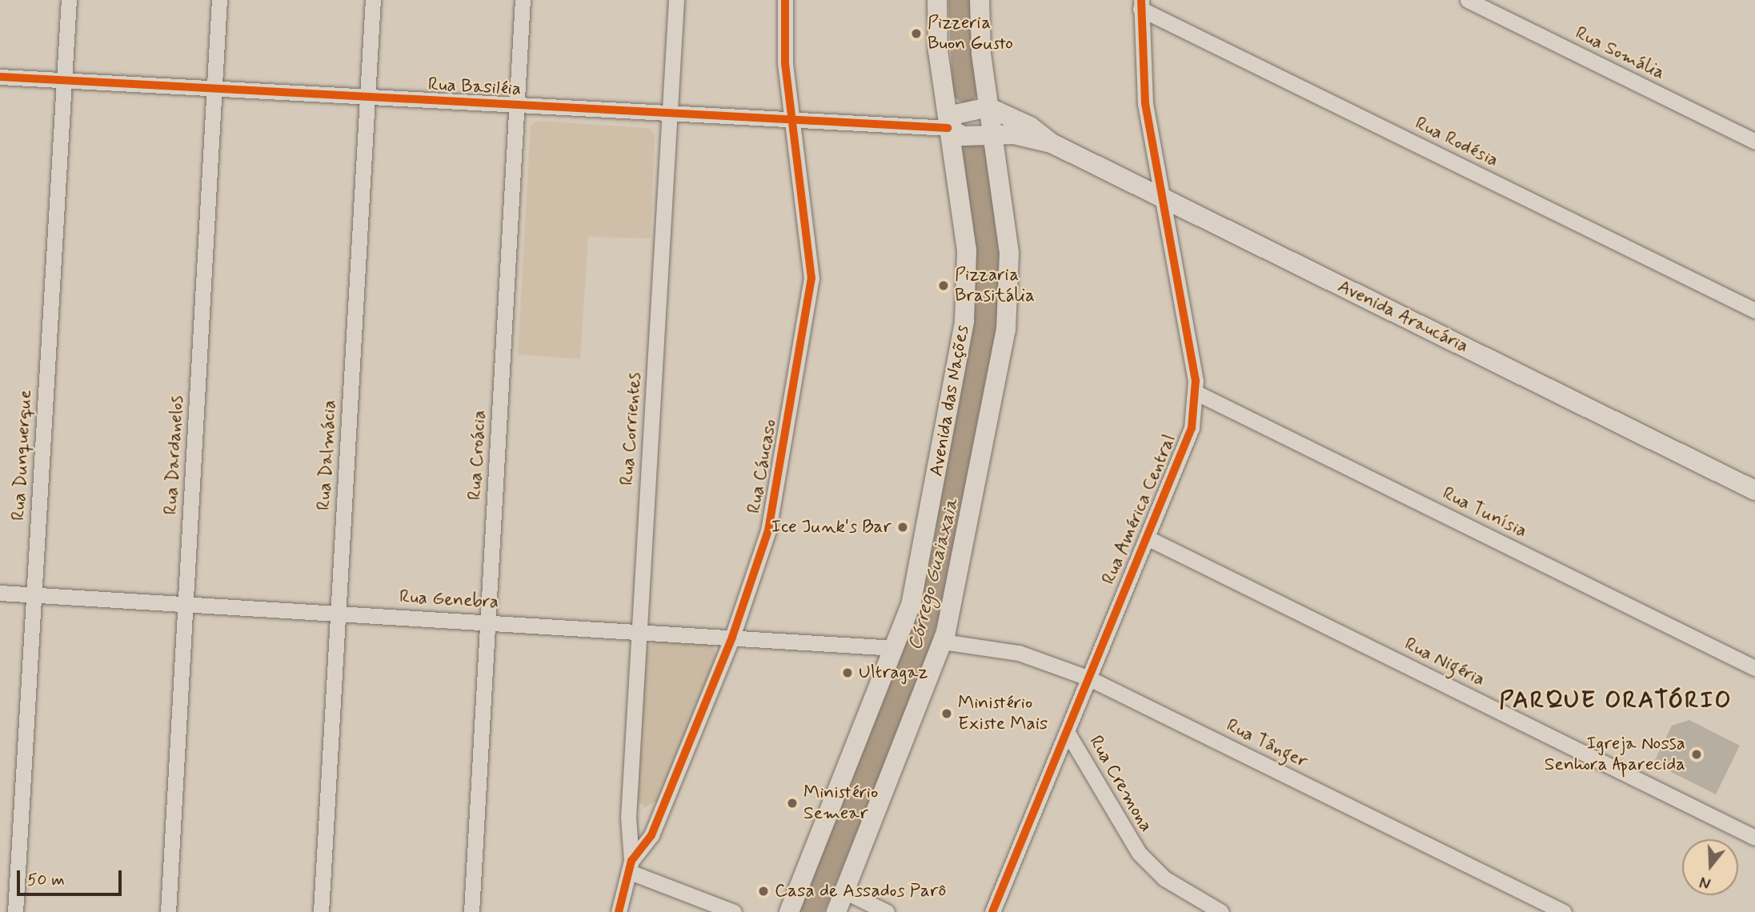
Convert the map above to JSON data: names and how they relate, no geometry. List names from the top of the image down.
{
  "streets": {
    "main road": ["Avenida Araucária", "Avenida das Nações"],
    "street": [
      "Rua Somália",
      "Rua Basiléia",
      "Rua Rodésia",
      "Rua Corrientes",
      "Rua Dunquerque",
      "Rua Dardanelos",
      "Rua Dalmácia",
      "Rua Croácia",
      "Rua Cáucaso",
      "Rua América Central",
      "Rua Tunísia",
      "Rua Genebra",
      "Rua Nigéria",
      "Rua Tânger",
      "Rua Cremona"
    ]
  },
  "crossings": [
    ["Rua Basiléia", "Avenida Araucária"],
    ["Rua Basiléia", "Avenida das Nações"],
    ["Rua Basiléia", "Rua Corrientes"],
    ["Rua Basiléia", "Rua Dunquerque"],
    ["Rua Basiléia", "Rua Dardanelos"],
    ["Rua Basiléia", "Rua Dalmácia"],
    ["Rua Basiléia", "Rua Croácia"],
    ["Rua Basiléia", "Rua Cáucaso"],
    ["Rua Rodésia", "Rua América Central"],
    ["Avenida Araucária", "Avenida das Nações"],
    ["Avenida Araucária", "Rua América Central"],
    ["Avenida das Nações", "Rua Genebra"],
    ["Avenida das Nações", "Rua Tânger"],
    ["Rua Corrientes", "Rua Cáucaso"],
    ["Rua Corrientes", "Rua Genebra"],
    ["Rua Dunquerque", "Rua Genebra"],
    ["Rua Dardanelos", "Rua Genebra"],
    ["Rua Dalmácia", "Rua Genebra"],
    ["Rua Croácia", "Rua Genebra"],
    ["Rua Cáucaso", "Rua Genebra"],
    ["Rua América Central", "Rua Tunísia"],
    ["Rua América Central", "Rua Nigéria"],
    ["Rua América Central", "Rua Tânger"],
    ["Rua América Central", "Rua Cremona"]
  ],
  "districts": ["PARQUE ORATÓRIO"],
  "water": ["Córrego Guaiaxaia"],
  "places": [
    "Pizzeria Buon Gusto",
    "Pizzaria Brasitália",
    "Ice Junk's Bar",
    "Ultragaz",
    "Ministério Existe Mais",
    "Igreja Nossa Senhora Aparecida",
    "Ministério Semear",
    "Casa de Assados Parô"
  ],
  "scale_bar": "50 m",
  "north": "bottom"
}
